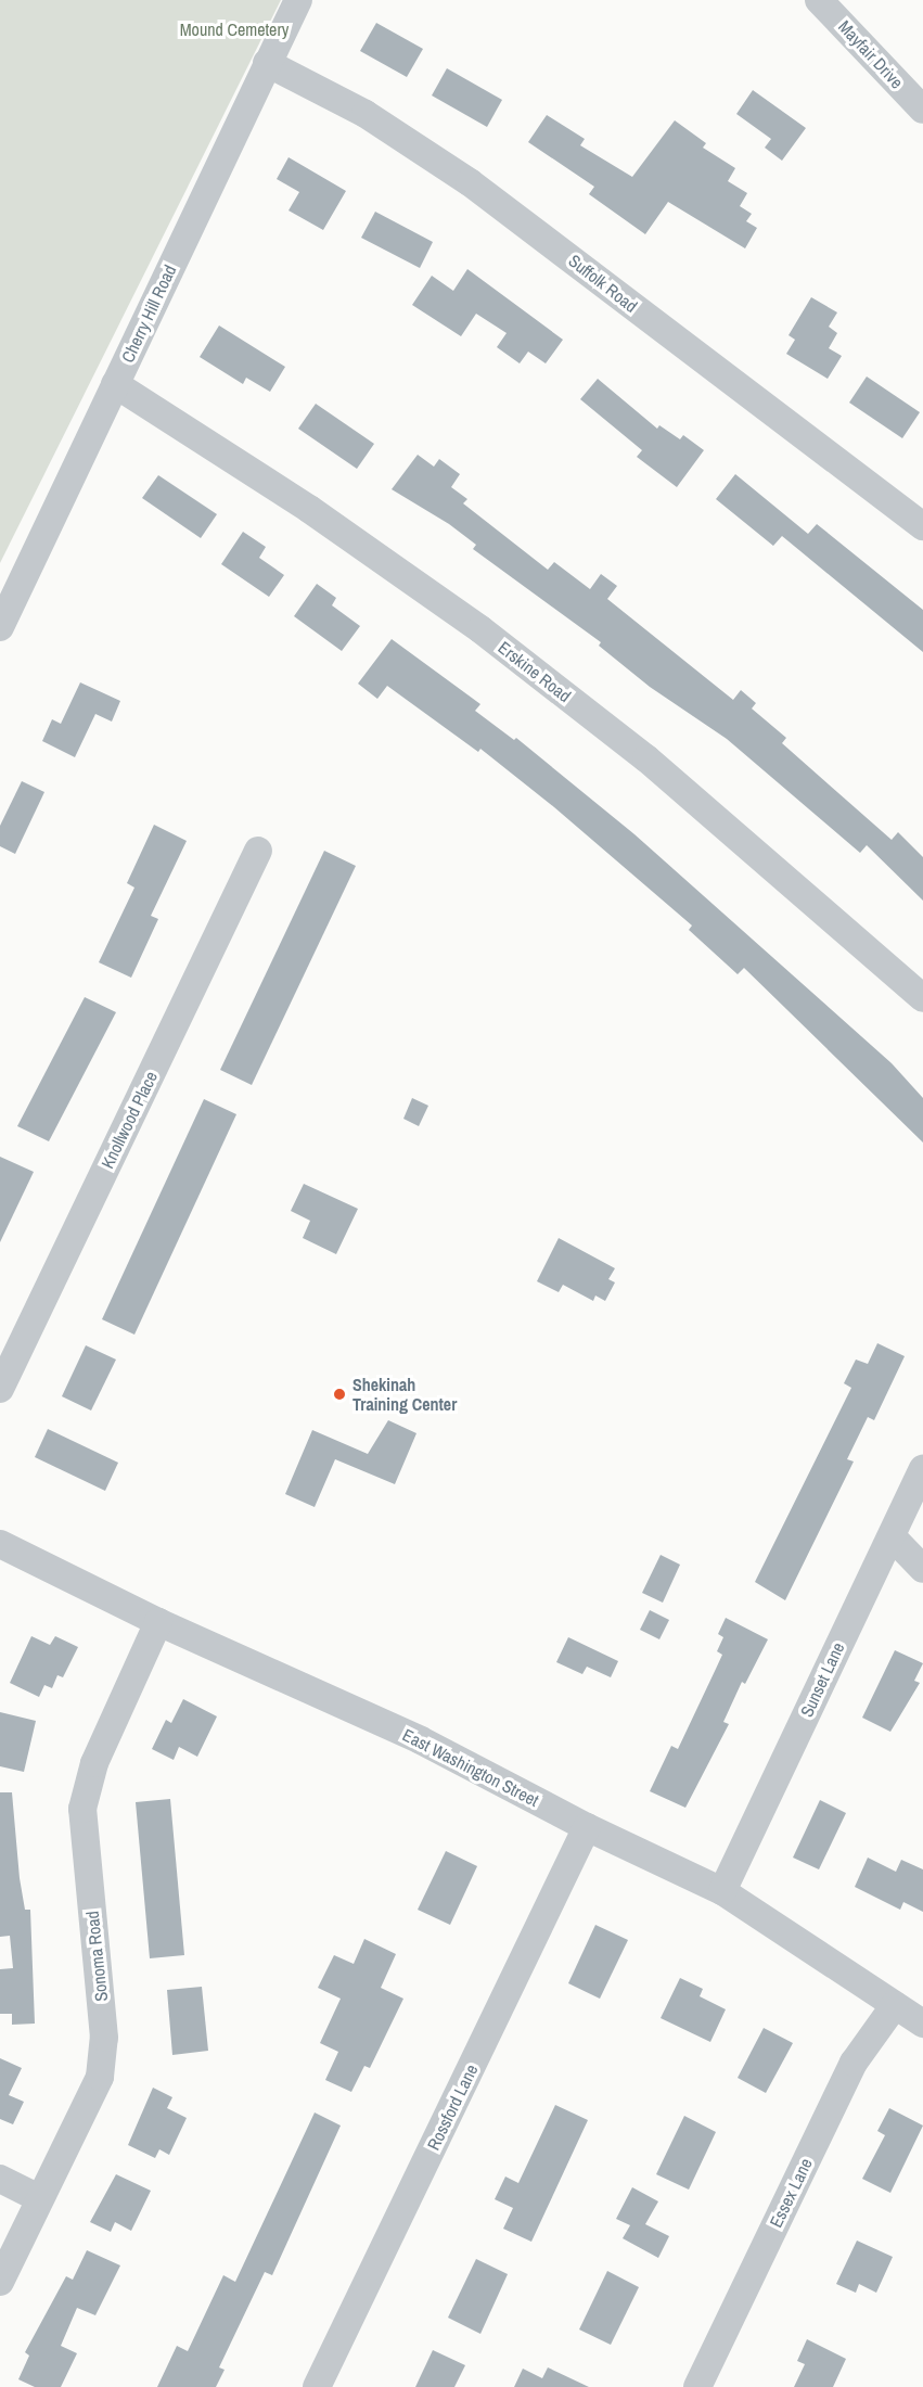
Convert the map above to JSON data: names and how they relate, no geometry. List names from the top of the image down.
{
  "streets": {
    "street": [
      "Mayfair Drive",
      "Suffolk Road",
      "Cherry Hill Road",
      "Erskine Road",
      "Knollwood Place",
      "Sunset Lane",
      "East Washington Street",
      "Sonoma Road",
      "Rossford Lane",
      "Essex Lane"
    ]
  },
  "crossings": [
    ["Suffolk Road", "Cherry Hill Road"],
    ["Cherry Hill Road", "Erskine Road"],
    ["Sunset Lane", "East Washington Street"],
    ["East Washington Street", "Sonoma Road"],
    ["East Washington Street", "Rossford Lane"],
    ["East Washington Street", "Essex Lane"]
  ],
  "parks": ["Mound Cemetery"],
  "places": ["Shekinah Training Center"]
}
